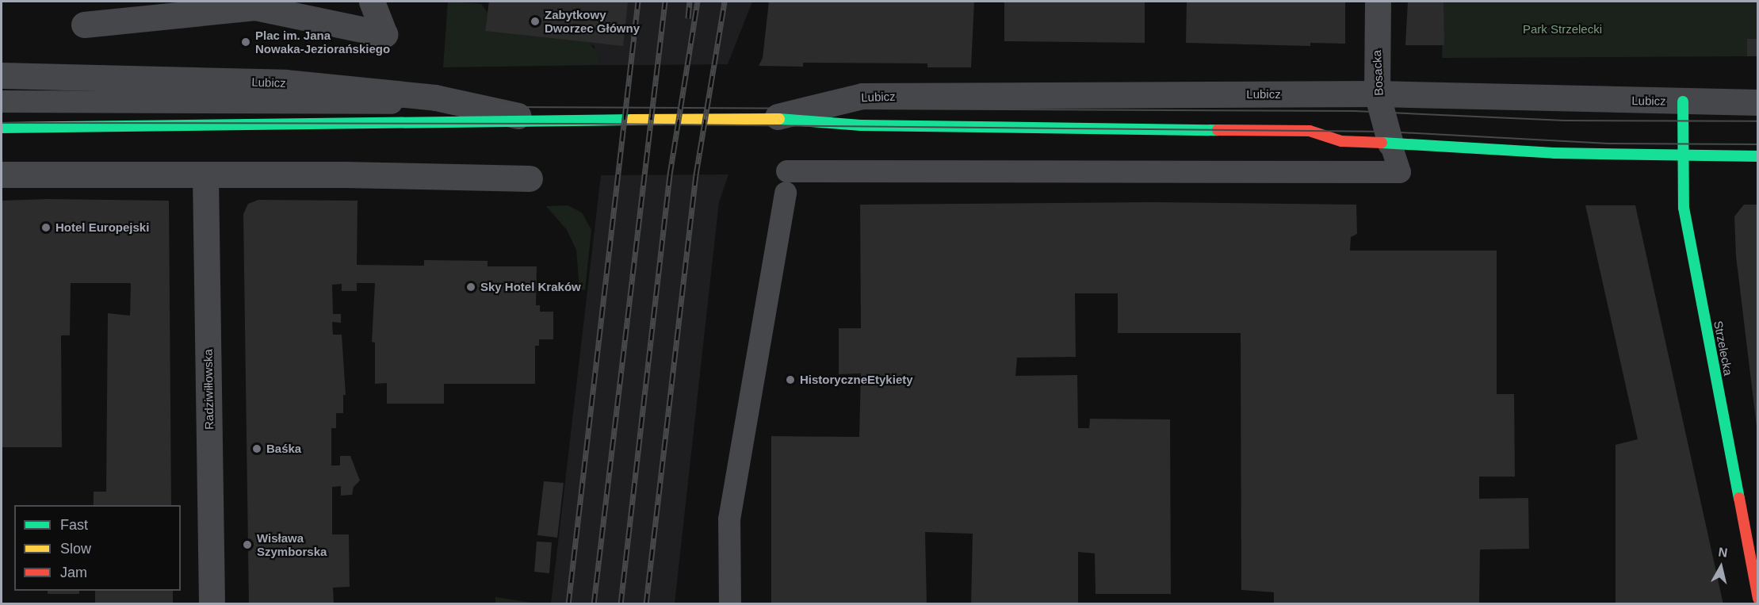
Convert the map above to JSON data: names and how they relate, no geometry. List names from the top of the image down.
{
  "streets": {
    "street": [
      "Bosacka",
      "Lubicz",
      "Strzelecka",
      "Radziwiłłowska"
    ]
  },
  "crossings": [
    ["Bosacka", "Lubicz"],
    ["Lubicz", "Strzelecka"]
  ],
  "parks": ["Park Strzelecki"],
  "places": [
    "Zabytkowy Dworzec Główny",
    "Plac im. Jana Nowaka-Jeziorańskiego",
    "Hotel Europejski",
    "Sky Hotel Kraków",
    "HistoryczneEtykiety",
    "Baśka",
    "Wisława Szymborska"
  ],
  "legend": ["Fast", "Slow", "Jam"],
  "north": "top"
}
